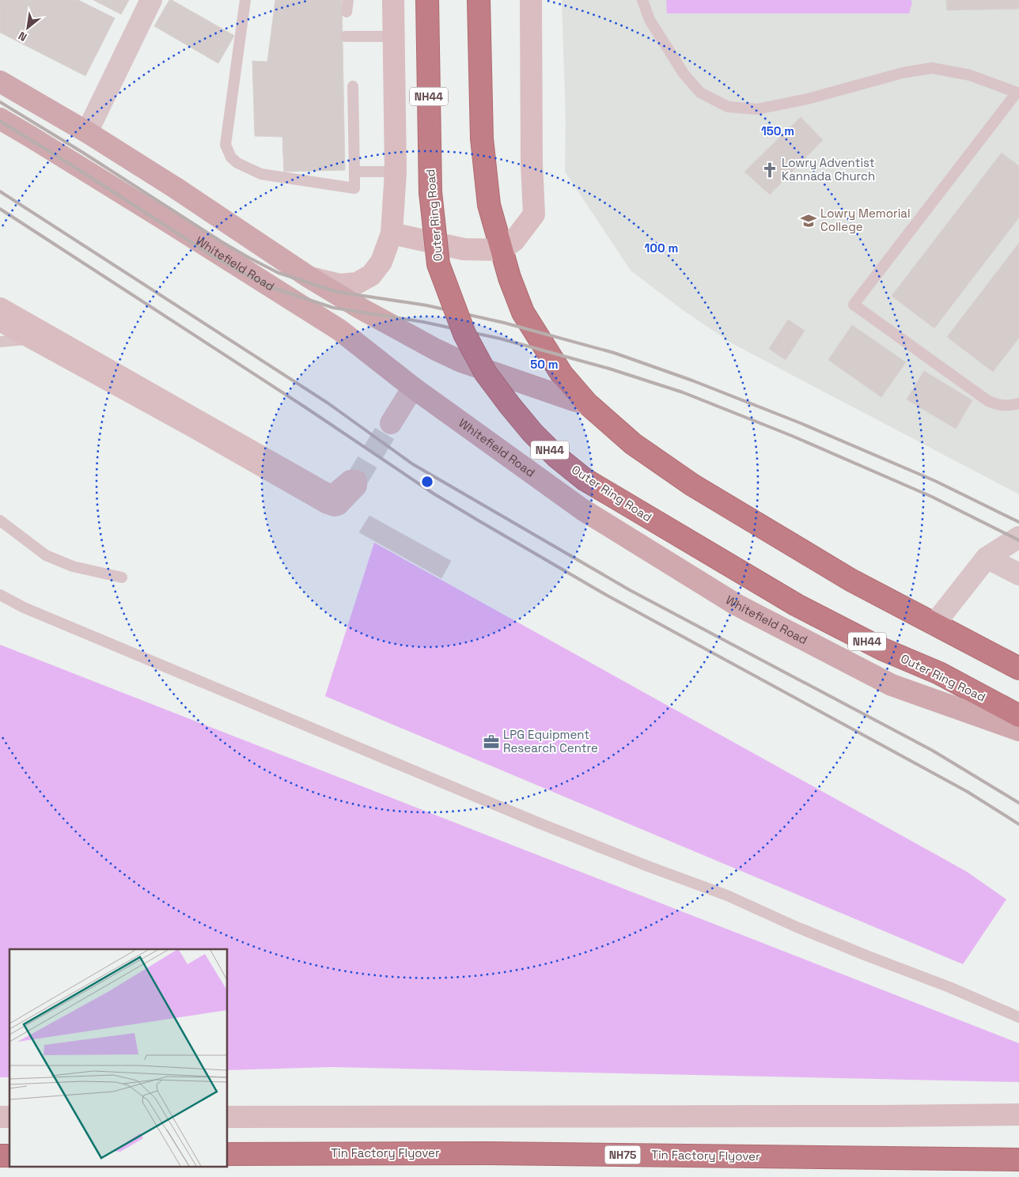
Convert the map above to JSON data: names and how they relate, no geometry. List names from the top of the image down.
{
  "streets": {
    "highway": [
      "NH44",
      "Outer Ring Road",
      "Tin Factory Flyover",
      "NH75"
    ],
    "main road": ["Whitefield Road"]
  },
  "places": {
    "church": ["Lowry Adventist Kannada Church"],
    "school or university": ["Lowry Memorial College"],
    "office": ["LPG Equipment Research Centre"]
  },
  "north": "bottom left",
  "rings": ["150 m", "100 m", "50 m"]
}
